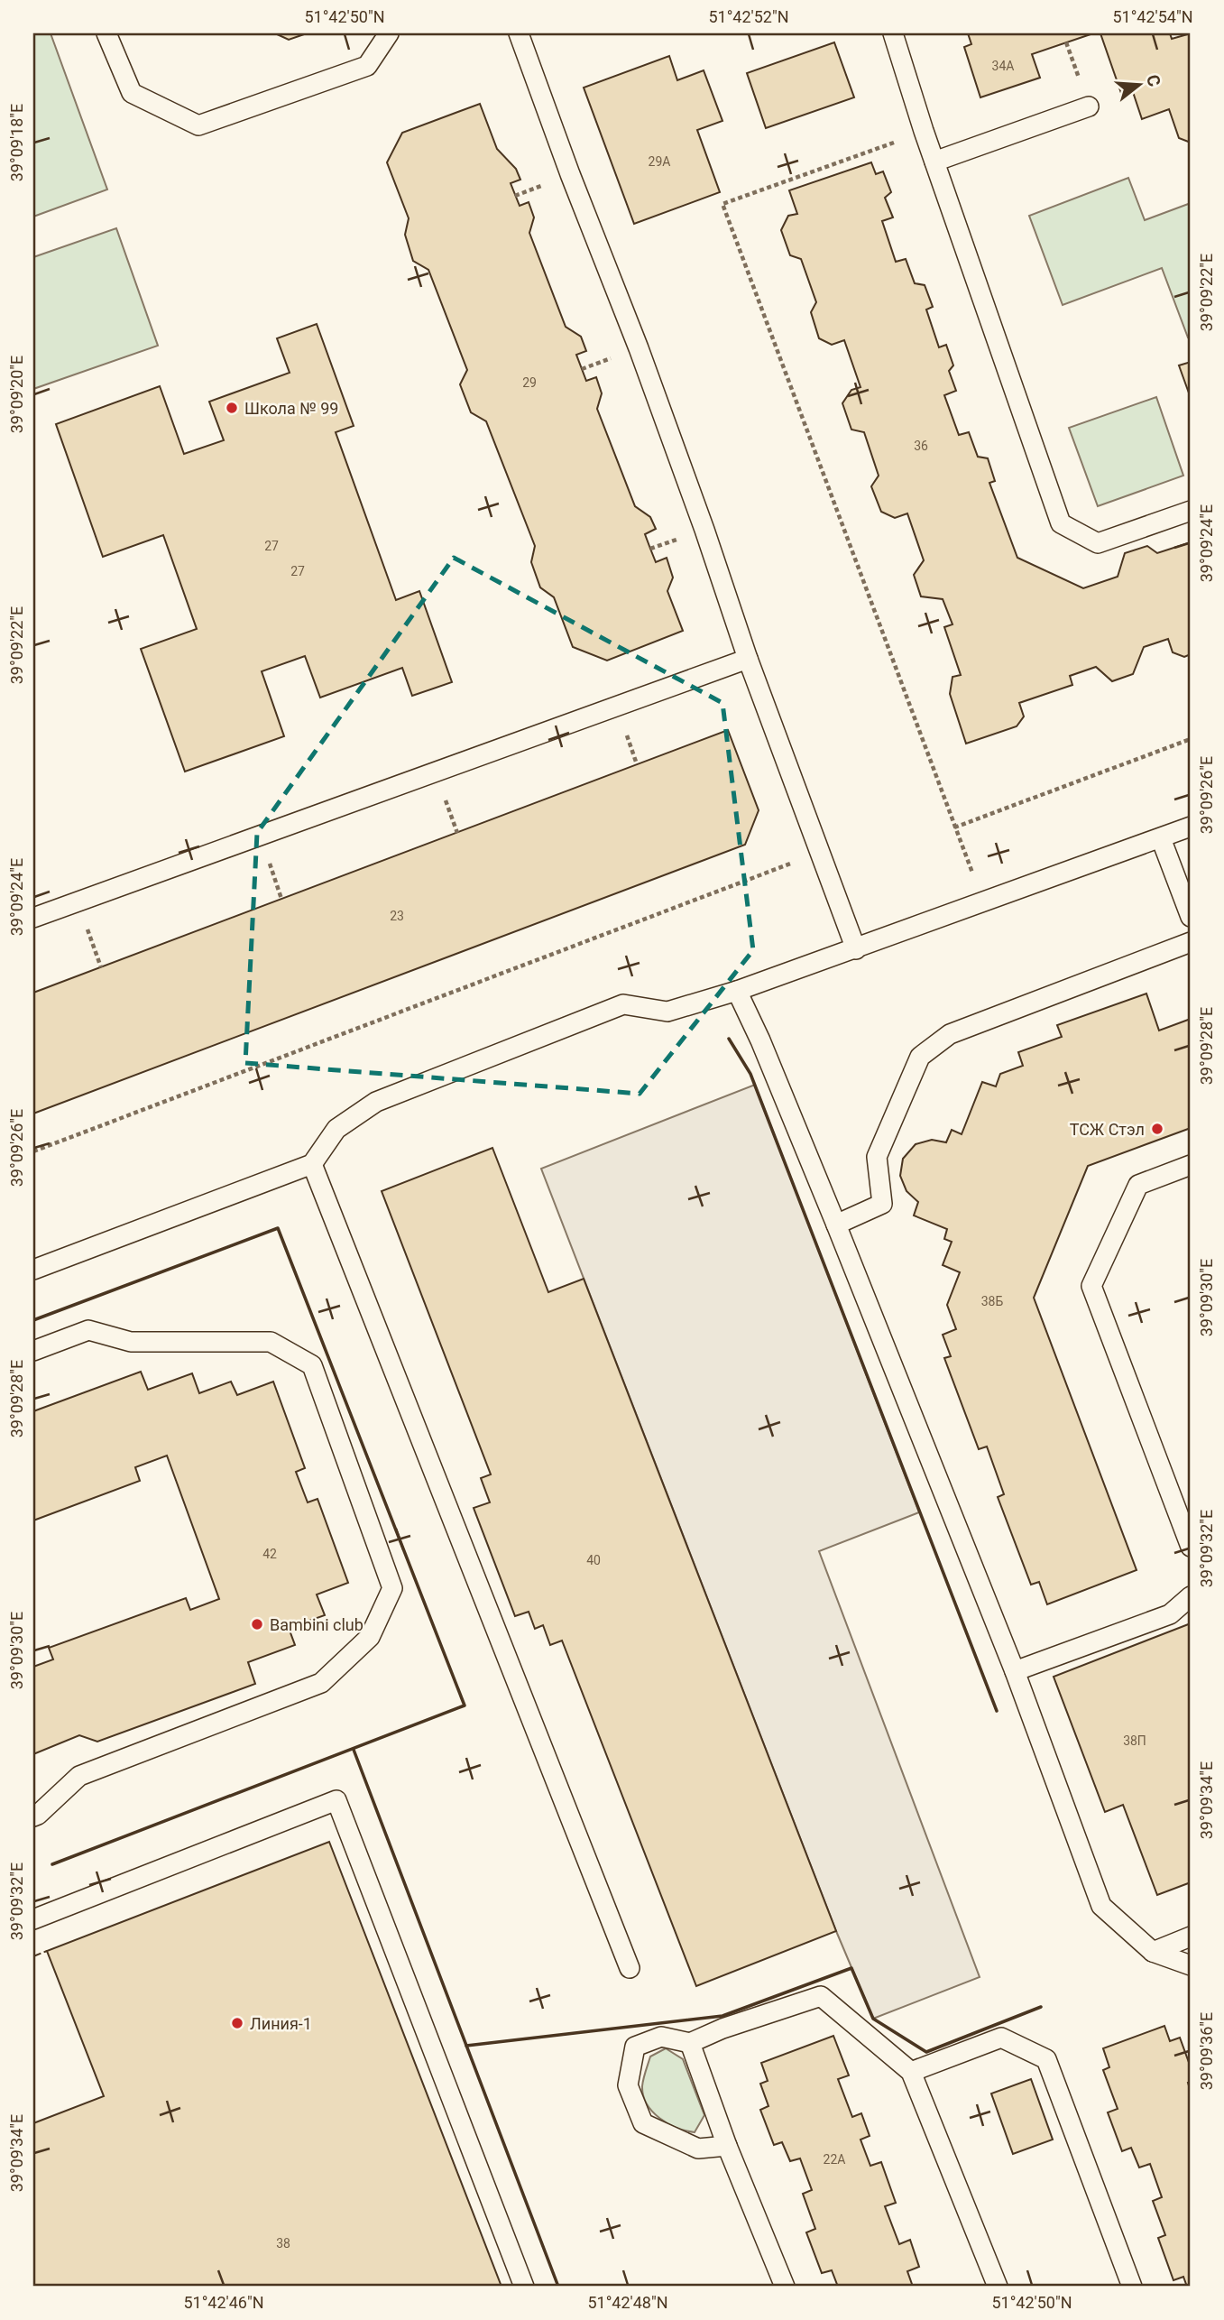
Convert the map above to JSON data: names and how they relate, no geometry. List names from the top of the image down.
{
  "places": [
    "Школа № 99",
    "ТСЖ Стэл",
    "Bambini club",
    "Линия-1"
  ],
  "house_numbers": [
    "34А",
    "29А",
    "29",
    "36",
    "27",
    "27",
    "23",
    "38Б",
    "42",
    "40",
    "38П",
    "22А",
    "38"
  ],
  "north": "right",
  "coordinates": [
    "51°42'50\"N",
    "51°42'52\"N",
    "51°42'54\"N",
    "39°09'18\"E",
    "39°09'22\"E",
    "39°09'20\"E",
    "39°09'24\"E",
    "39°09'26\"E",
    "39°09'28\"E",
    "39°09'30\"E",
    "39°09'32\"E",
    "39°09'34\"E",
    "39°09'36\"E",
    "51°42'46\"N",
    "51°42'48\"N"
  ]
}
